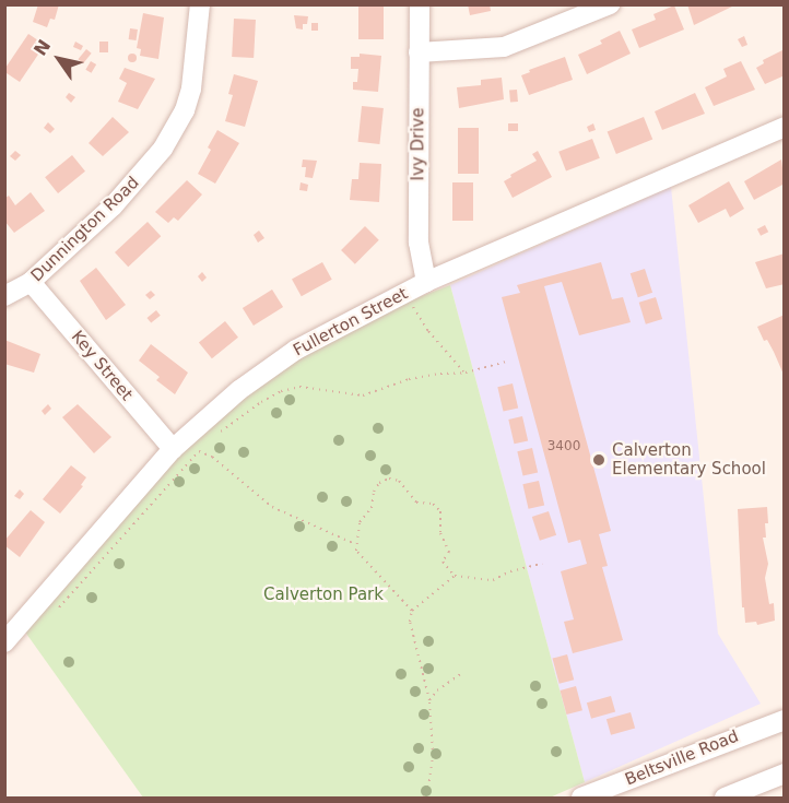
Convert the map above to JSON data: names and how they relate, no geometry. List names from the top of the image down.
{
  "streets": {
    "street": [
      "Ivy Drive",
      "Dunnington Road",
      "Fullerton Street",
      "Key Street",
      "Beltsville Road"
    ]
  },
  "crossings": [
    ["Ivy Drive", "Fullerton Street"],
    ["Dunnington Road", "Key Street"],
    ["Fullerton Street", "Key Street"]
  ],
  "parks": ["Calverton Park"],
  "places": ["Calverton Elementary School"],
  "house_numbers": ["3400"],
  "north": "top left"
}
